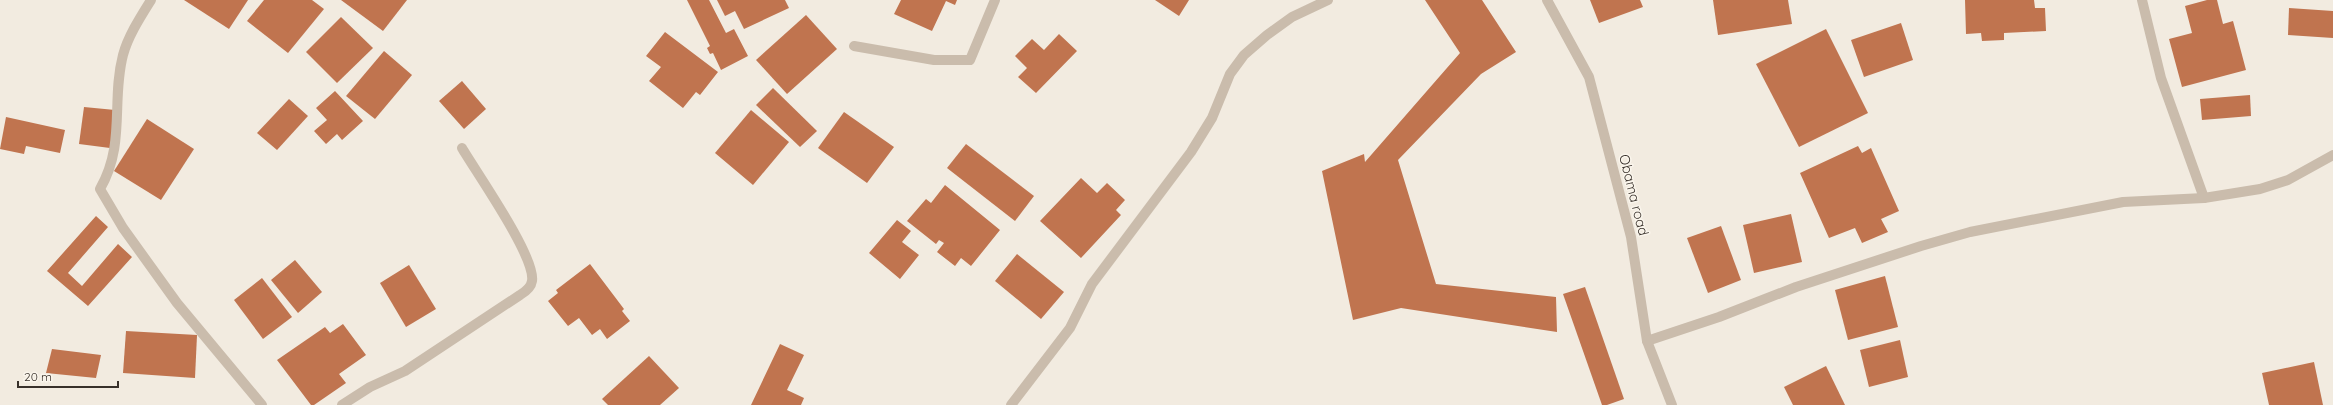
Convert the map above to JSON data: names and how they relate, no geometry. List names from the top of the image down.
{
  "streets": {
    "street": ["Obama road"]
  },
  "scale_bar": "20 m"
}
